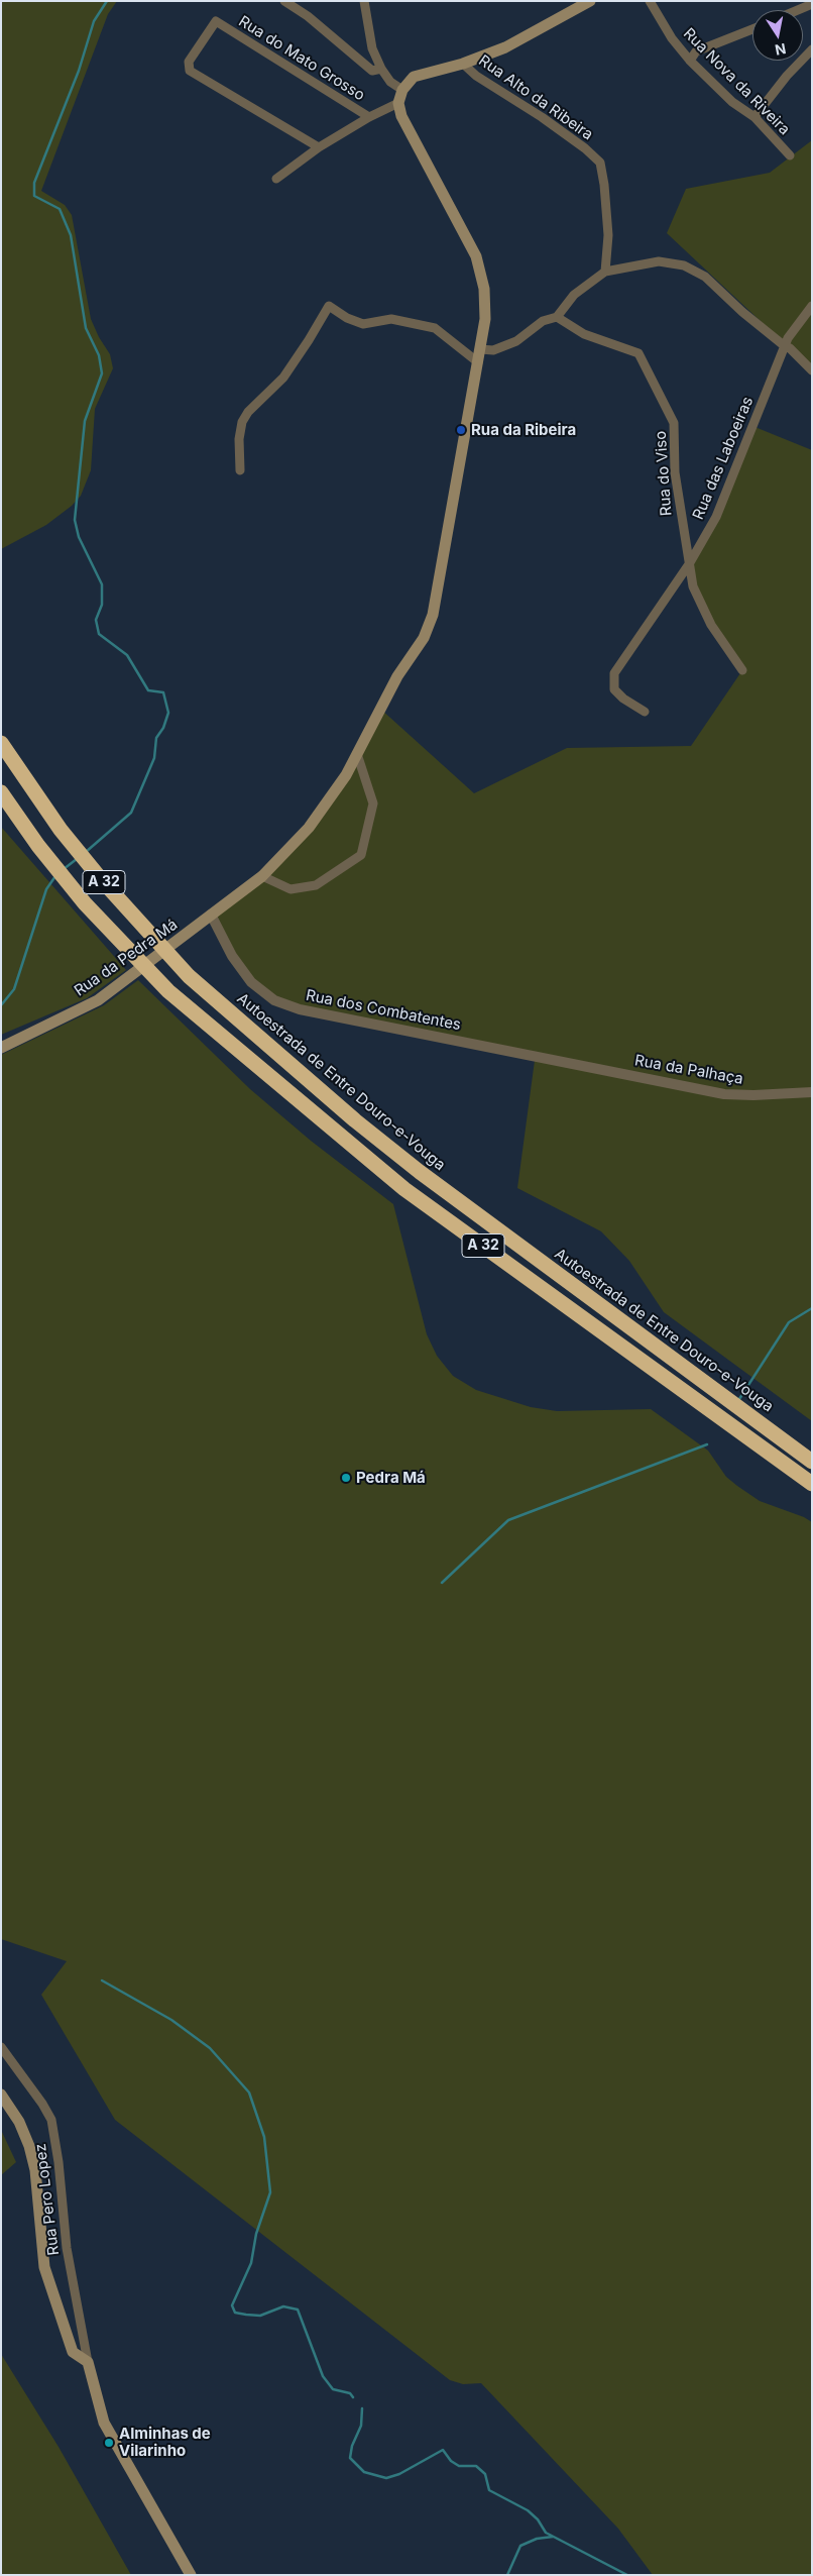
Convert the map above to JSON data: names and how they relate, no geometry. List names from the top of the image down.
{
  "streets": {
    "highway": ["A 32", "Autoestrada de Entre Douro-e-Vouga"],
    "main road": ["Rua da Pedra Má"],
    "street": [
      "Rua do Mato Grosso",
      "Rua Nova da Riveira",
      "Rua Alto da Ribeira",
      "Rua das Laboeiras",
      "Rua do Viso",
      "Rua dos Combatentes",
      "Rua da Palhaça",
      "Rua Pero Lopez"
    ]
  },
  "crossings": [
    ["Rua das Laboeiras", "Rua do Viso"],
    ["Rua da Pedra Má", "Rua dos Combatentes"],
    ["Rua dos Combatentes", "Rua da Palhaça"]
  ],
  "places": ["Rua da Ribeira", "Pedra Má", "Alminhas de Vilarinho"],
  "north": "bottom"
}
